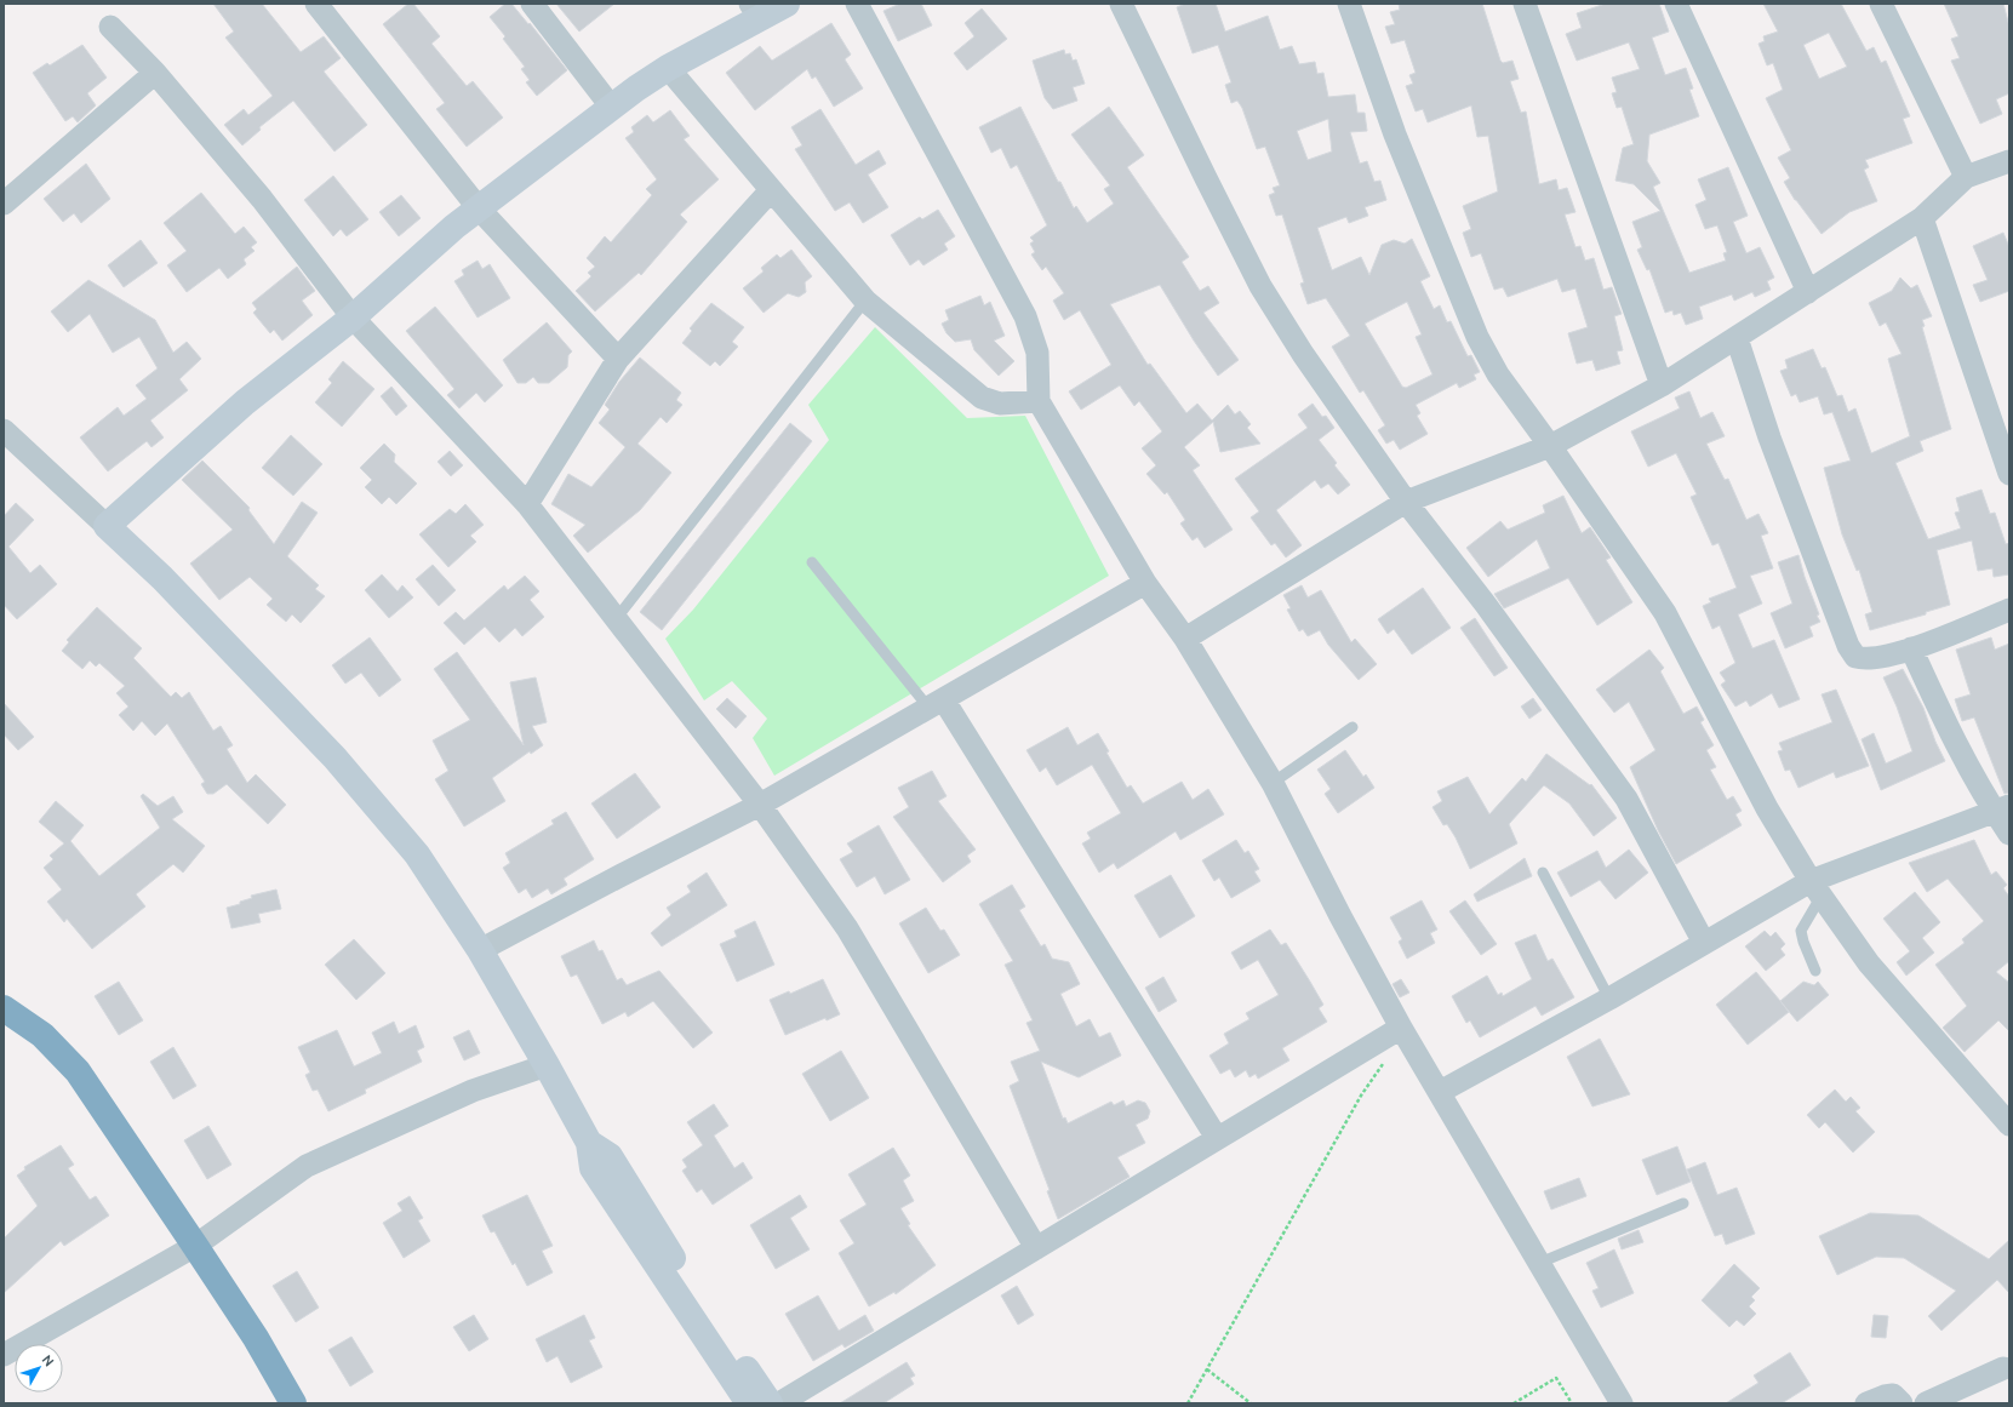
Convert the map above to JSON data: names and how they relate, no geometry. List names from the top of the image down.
{
  "north": "top right"
}
